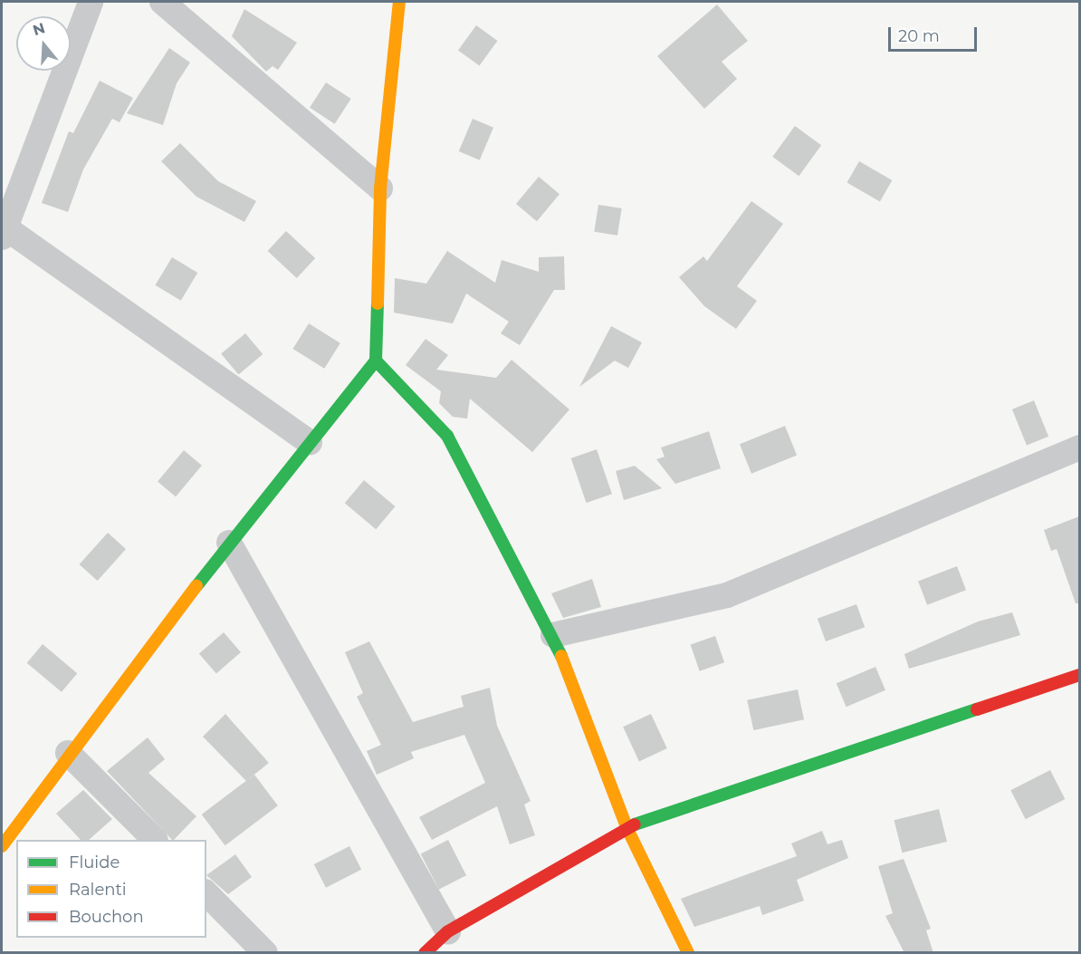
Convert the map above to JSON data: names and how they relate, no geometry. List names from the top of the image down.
{
  "legend": ["Fluide", "Ralenti", "Bouchon"],
  "scale_bar": "20 m",
  "north": "top"
}
